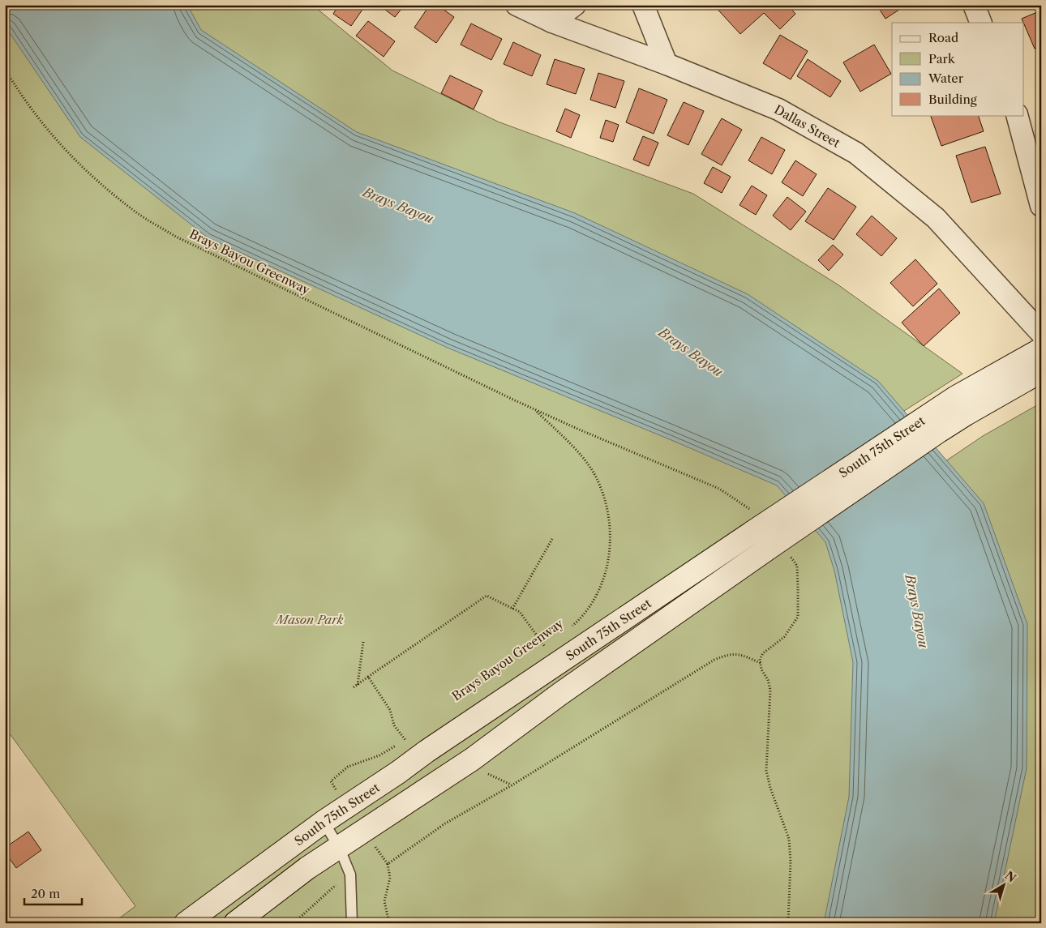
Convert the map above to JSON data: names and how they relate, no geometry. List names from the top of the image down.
{
  "streets": {
    "main road": ["South 75th Street"],
    "street": ["Dallas Street"],
    "path": ["Brays Bayou Greenway"]
  },
  "crossings": [
    ["Brays Bayou Greenway", "South 75th Street"]
  ],
  "water": ["Brays Bayou"],
  "parks": ["Mason Park"],
  "legend": [
    "Road",
    "Park",
    "Water",
    "Building"
  ],
  "scale_bar": "20 m",
  "north": "top right"
}
